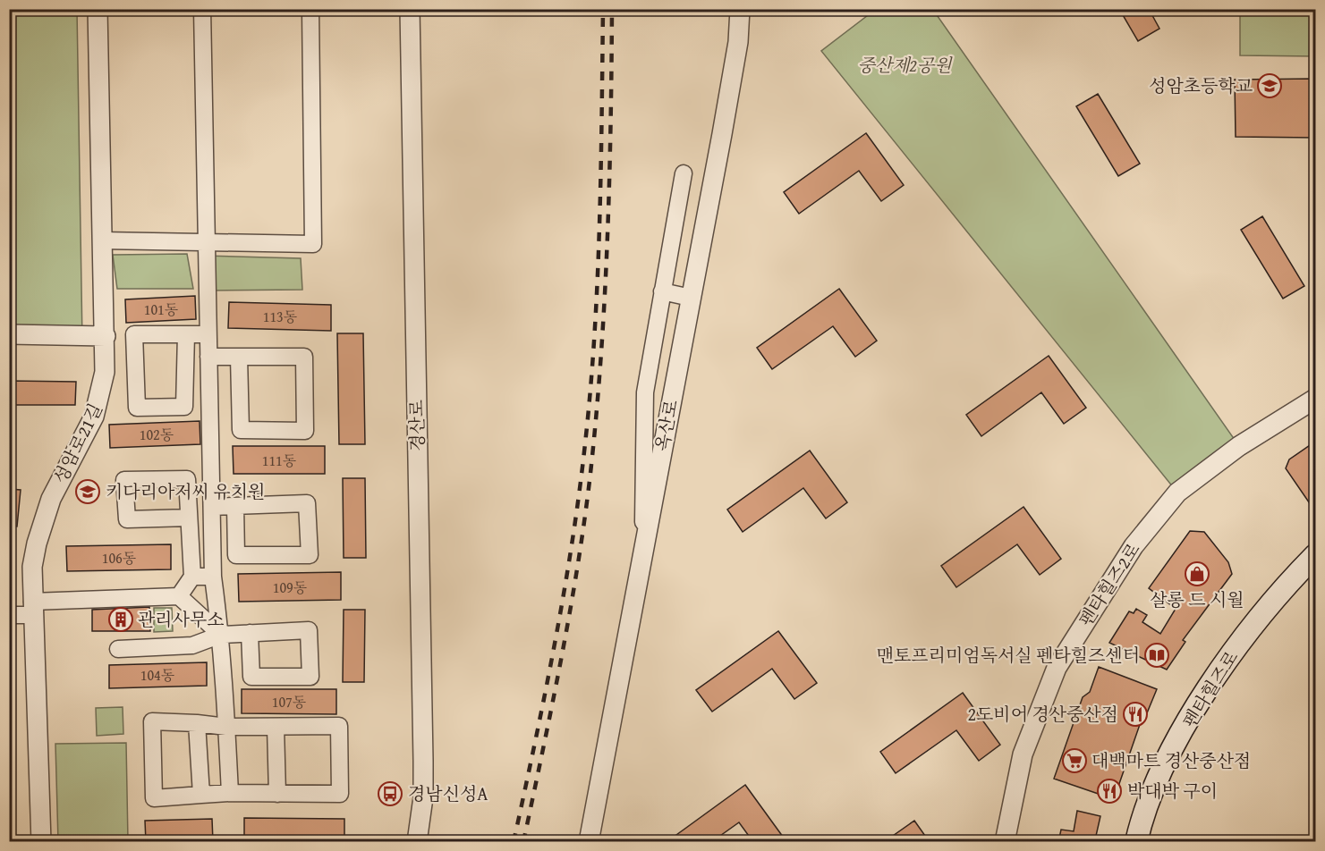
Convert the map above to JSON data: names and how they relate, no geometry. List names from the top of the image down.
{
  "streets": {
    "main road": ["펜타힐즈로"],
    "street": [
      "경산로",
      "옥산로",
      "성암로21길",
      "펜타힐즈2로"
    ]
  },
  "parks": ["중산제2공원"],
  "places": {
    "school or university": ["성암초등학교", "키다리아저씨 유치원"],
    "shop": ["살롱 드 시월"],
    "building": ["관리사무소"],
    "library": ["맨토프리미엄독서실 펜타힐즈센터"],
    "restaurant": ["2도비어 경산중산점", "박대박 구이"],
    "supermarket": ["대백마트 경산중산점"],
    "bus stop": ["경남신성A"]
  },
  "house_numbers": [
    "101동",
    "113동",
    "102동",
    "111동",
    "106동",
    "109동",
    "104동",
    "107동"
  ]
}
